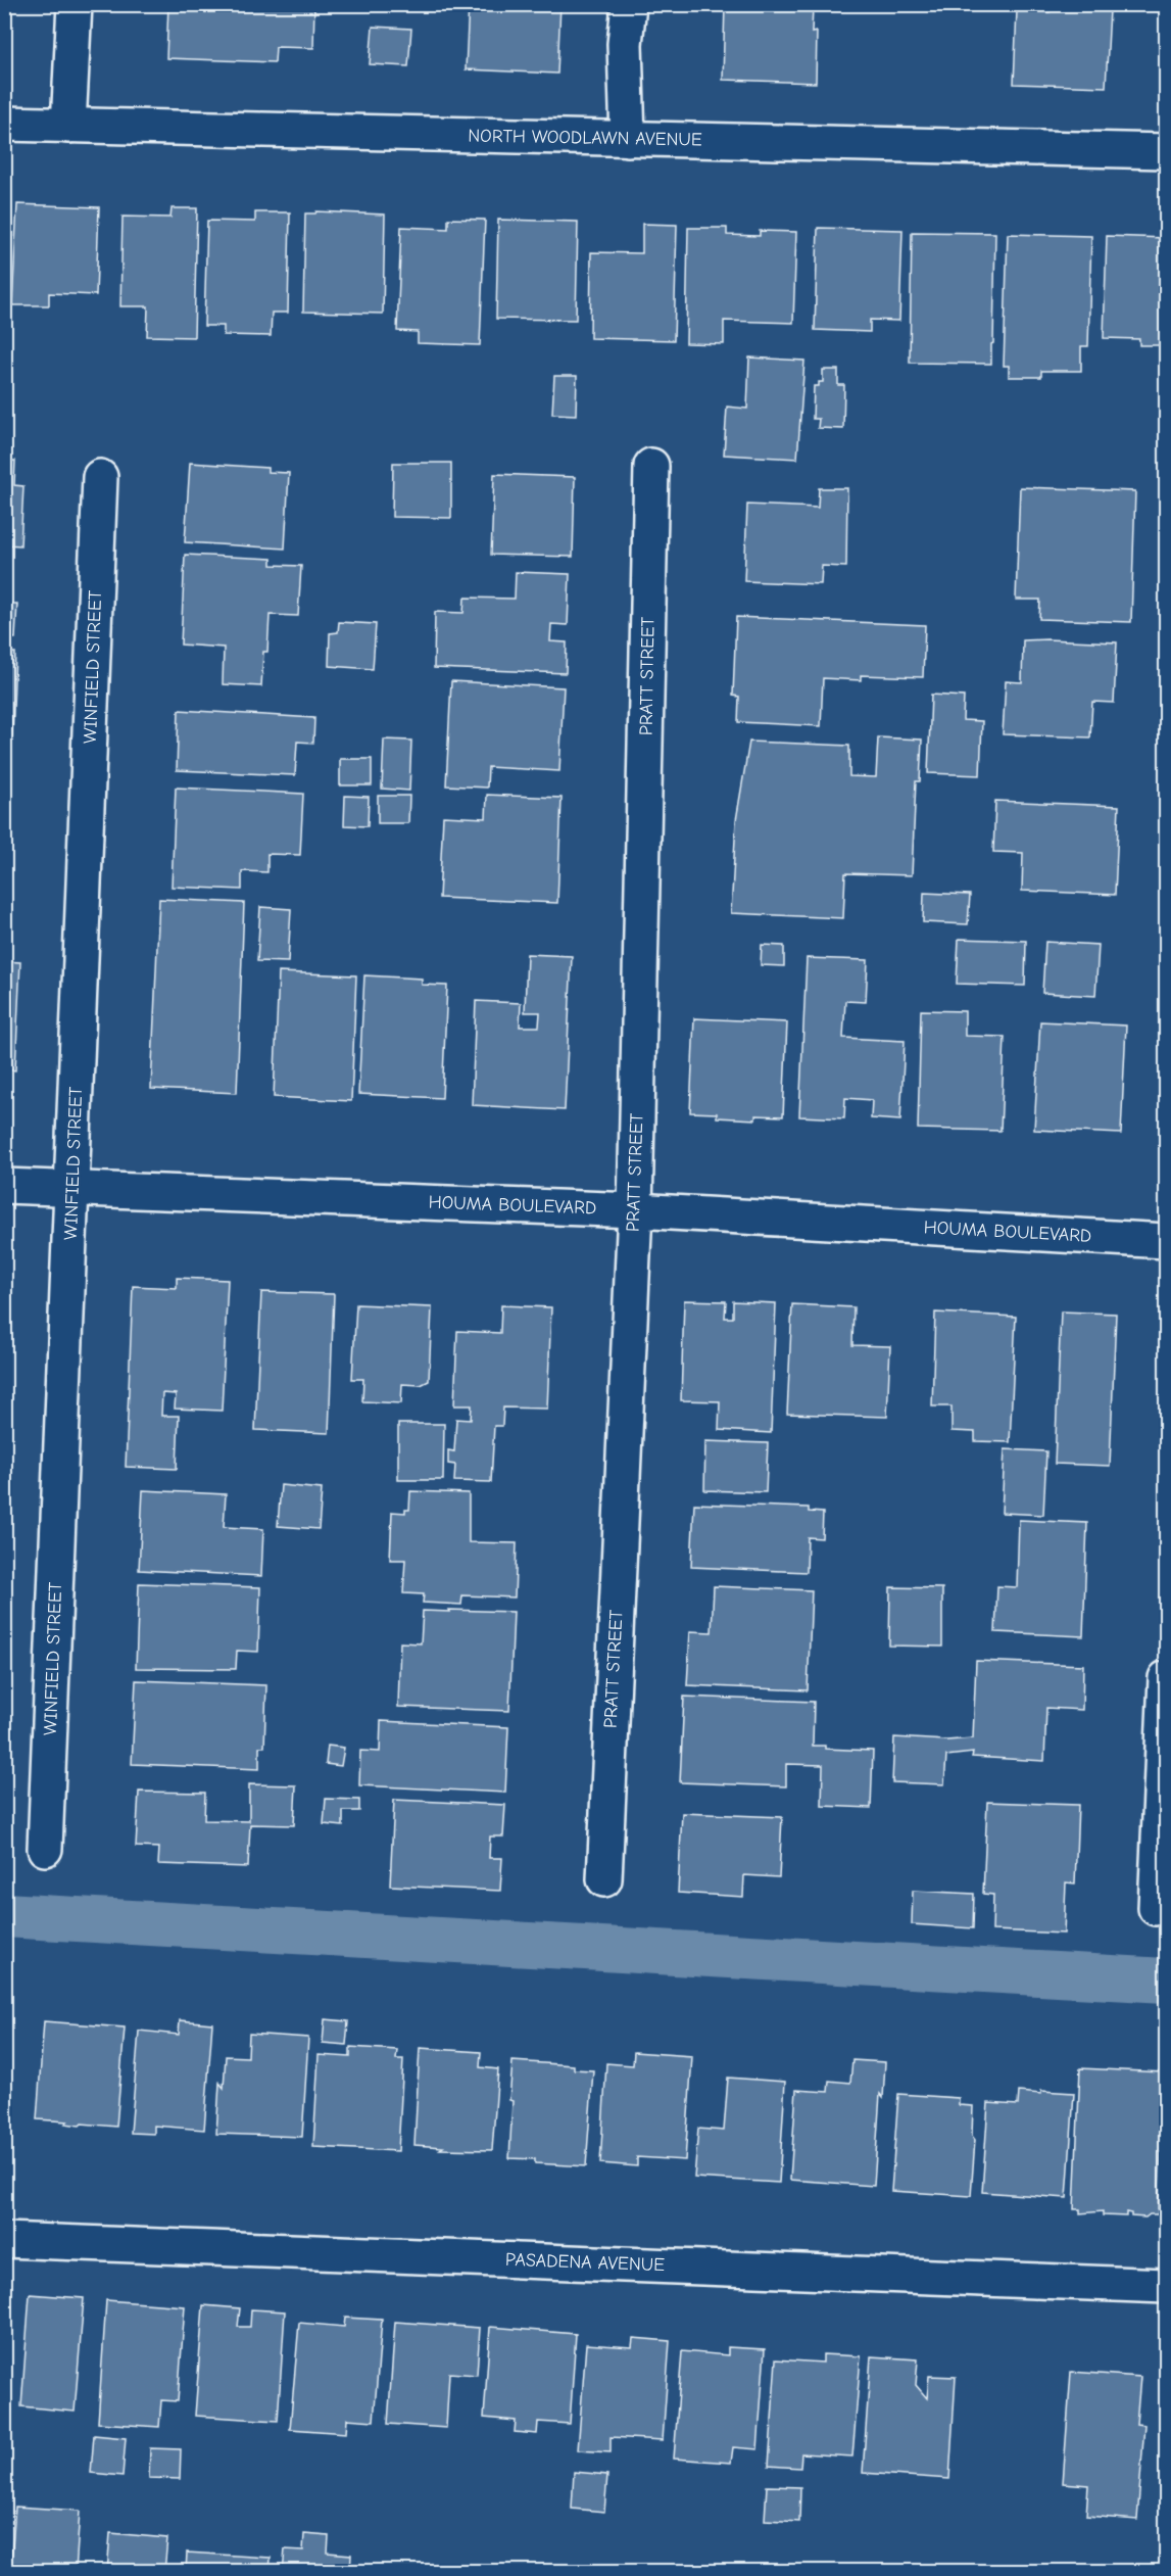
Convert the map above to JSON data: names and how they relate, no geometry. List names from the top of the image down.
{
  "streets": {
    "street": [
      "NORTH WOODLAWN AVENUE",
      "WINFIELD STREET",
      "PRATT STREET",
      "HOUMA BOULEVARD",
      "PASADENA AVENUE"
    ]
  },
  "crossings": [
    ["WINFIELD STREET", "HOUMA BOULEVARD"],
    ["PRATT STREET", "HOUMA BOULEVARD"]
  ]
}
